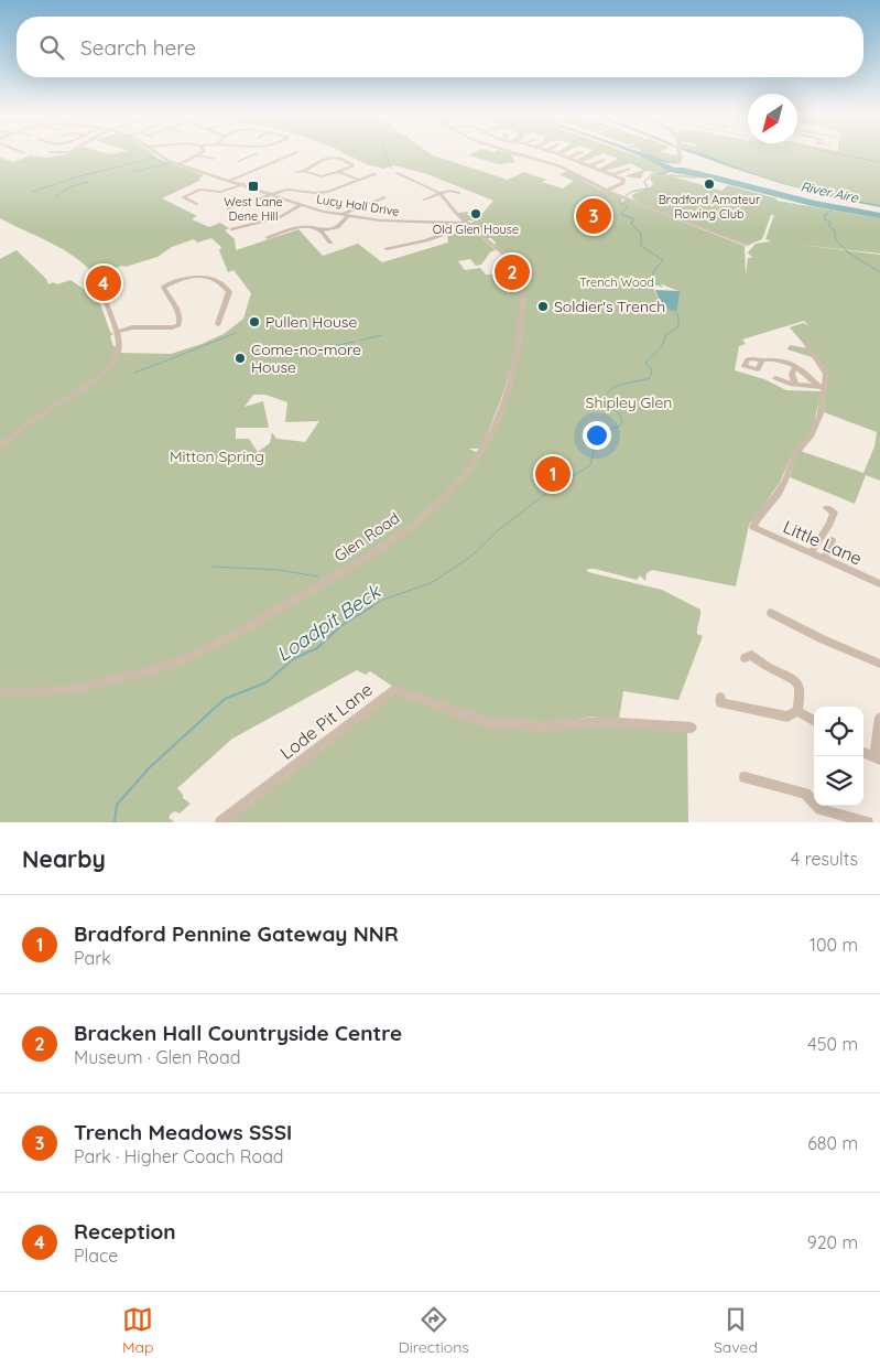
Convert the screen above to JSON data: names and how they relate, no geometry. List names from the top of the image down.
{
  "streets": {
    "street": [
      "Lucy Hall Drive",
      "Glen Road",
      "Little Lane",
      "Lode Pit Lane"
    ]
  },
  "crossings": [
    ["Lucy Hall Drive", "Glen Road"]
  ],
  "water": ["River Aire", "Loadpit Beck"],
  "parks": ["Trench Wood", "Shipley Glen", "Mitton Spring"],
  "places": {
    "other": [
      "Bradford Amateur Rowing Club",
      "Old Glen House",
      "Soldier's Trench",
      "Pullen House",
      "Come-no-more House"
    ],
    "transit": ["West Lane Dene Hill"]
  },
  "north": "bottom left",
  "page": {
    "search": "Search here",
    "pins": [
      "3",
      "2",
      "4",
      "1"
    ],
    "heading": ["Nearby", "4 results"],
    "list": [
      {
        "mark": "1",
        "name": "Bradford Pennine Gateway NNR",
        "note": "Park",
        "value": "100 m"
      },
      {
        "mark": "2",
        "name": "Bracken Hall Countryside Centre",
        "note": "Museum · Glen Road",
        "value": "450 m"
      },
      {
        "mark": "3",
        "name": "Trench Meadows SSSI",
        "note": "Park · Higher Coach Road",
        "value": "680 m"
      },
      {
        "mark": "4",
        "name": "Reception",
        "note": "Place",
        "value": "920 m"
      }
    ],
    "nav": ["Map", "Directions", "Saved"]
  }
}
